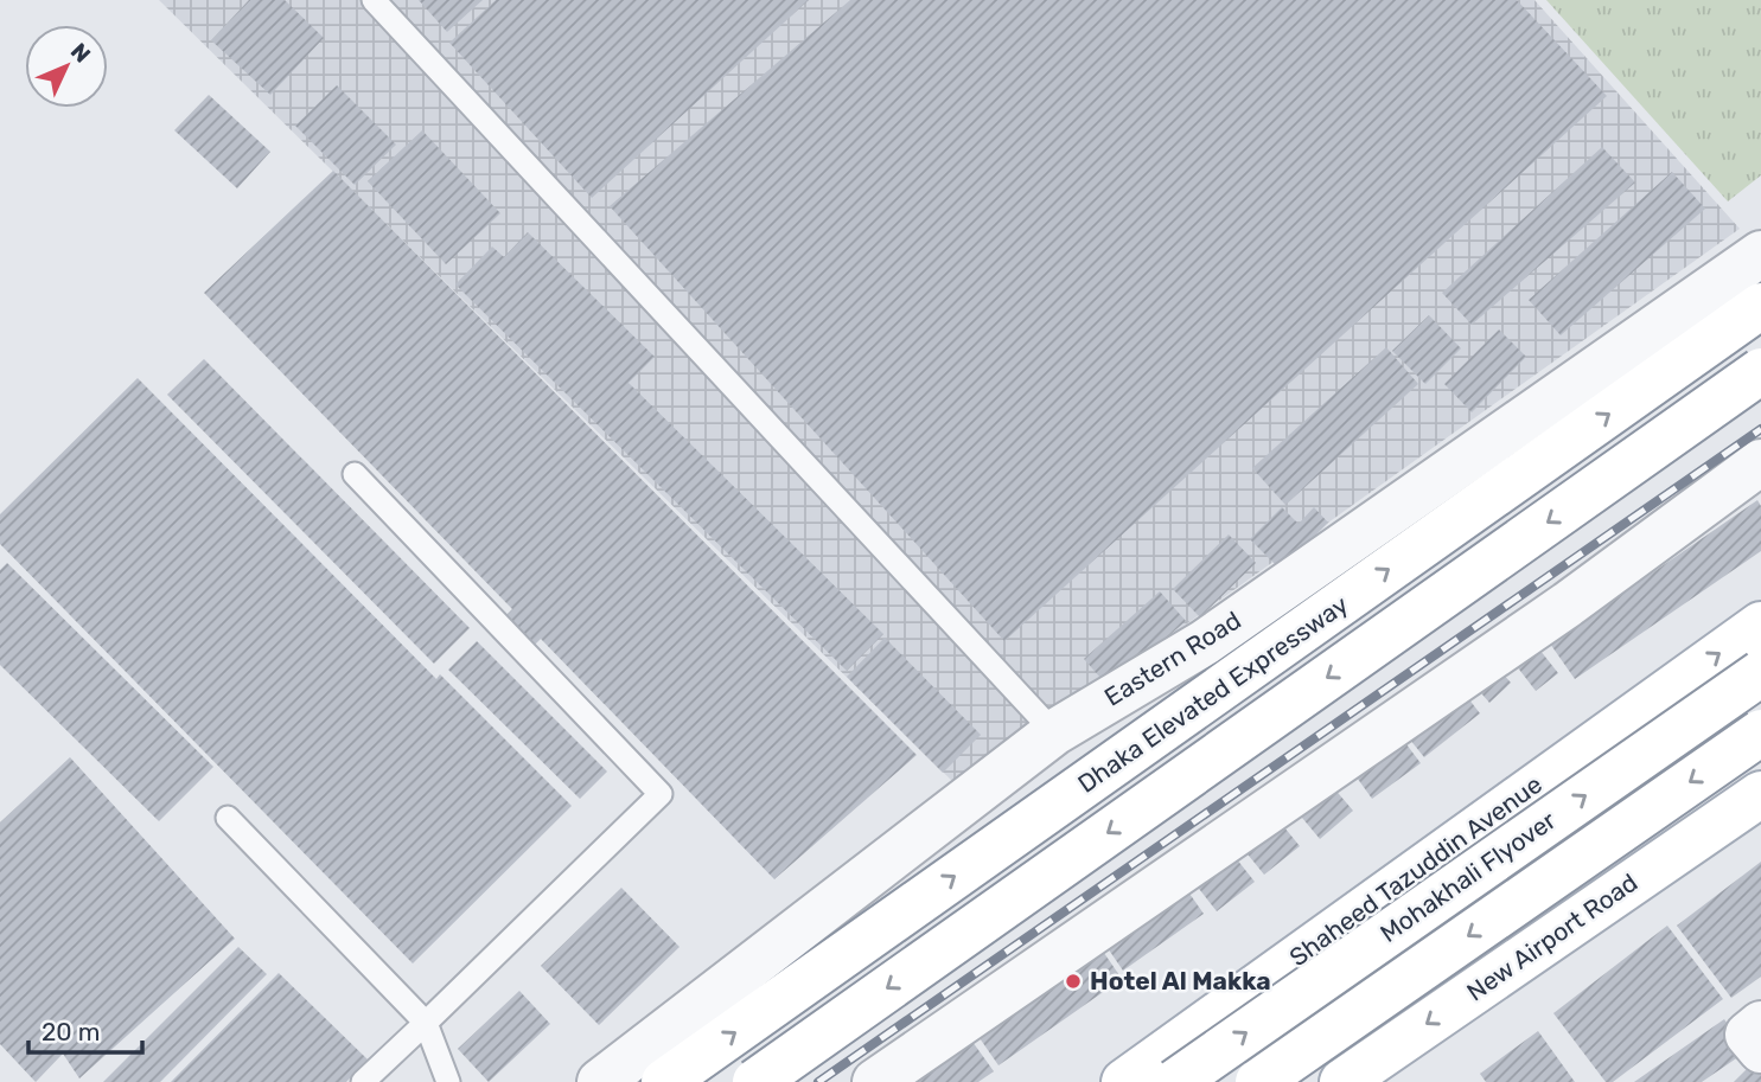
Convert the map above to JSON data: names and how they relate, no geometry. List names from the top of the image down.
{
  "streets": {
    "main road": [
      "Dhaka Elevated Expressway",
      "Shaheed Tazuddin Avenue",
      "Mohakhali Flyover",
      "New Airport Road"
    ],
    "street": ["Eastern Road"]
  },
  "one_way": ["New Airport Road"],
  "places": ["Hotel Al Makka"],
  "scale_bar": "20 m",
  "north": "top right"
}
